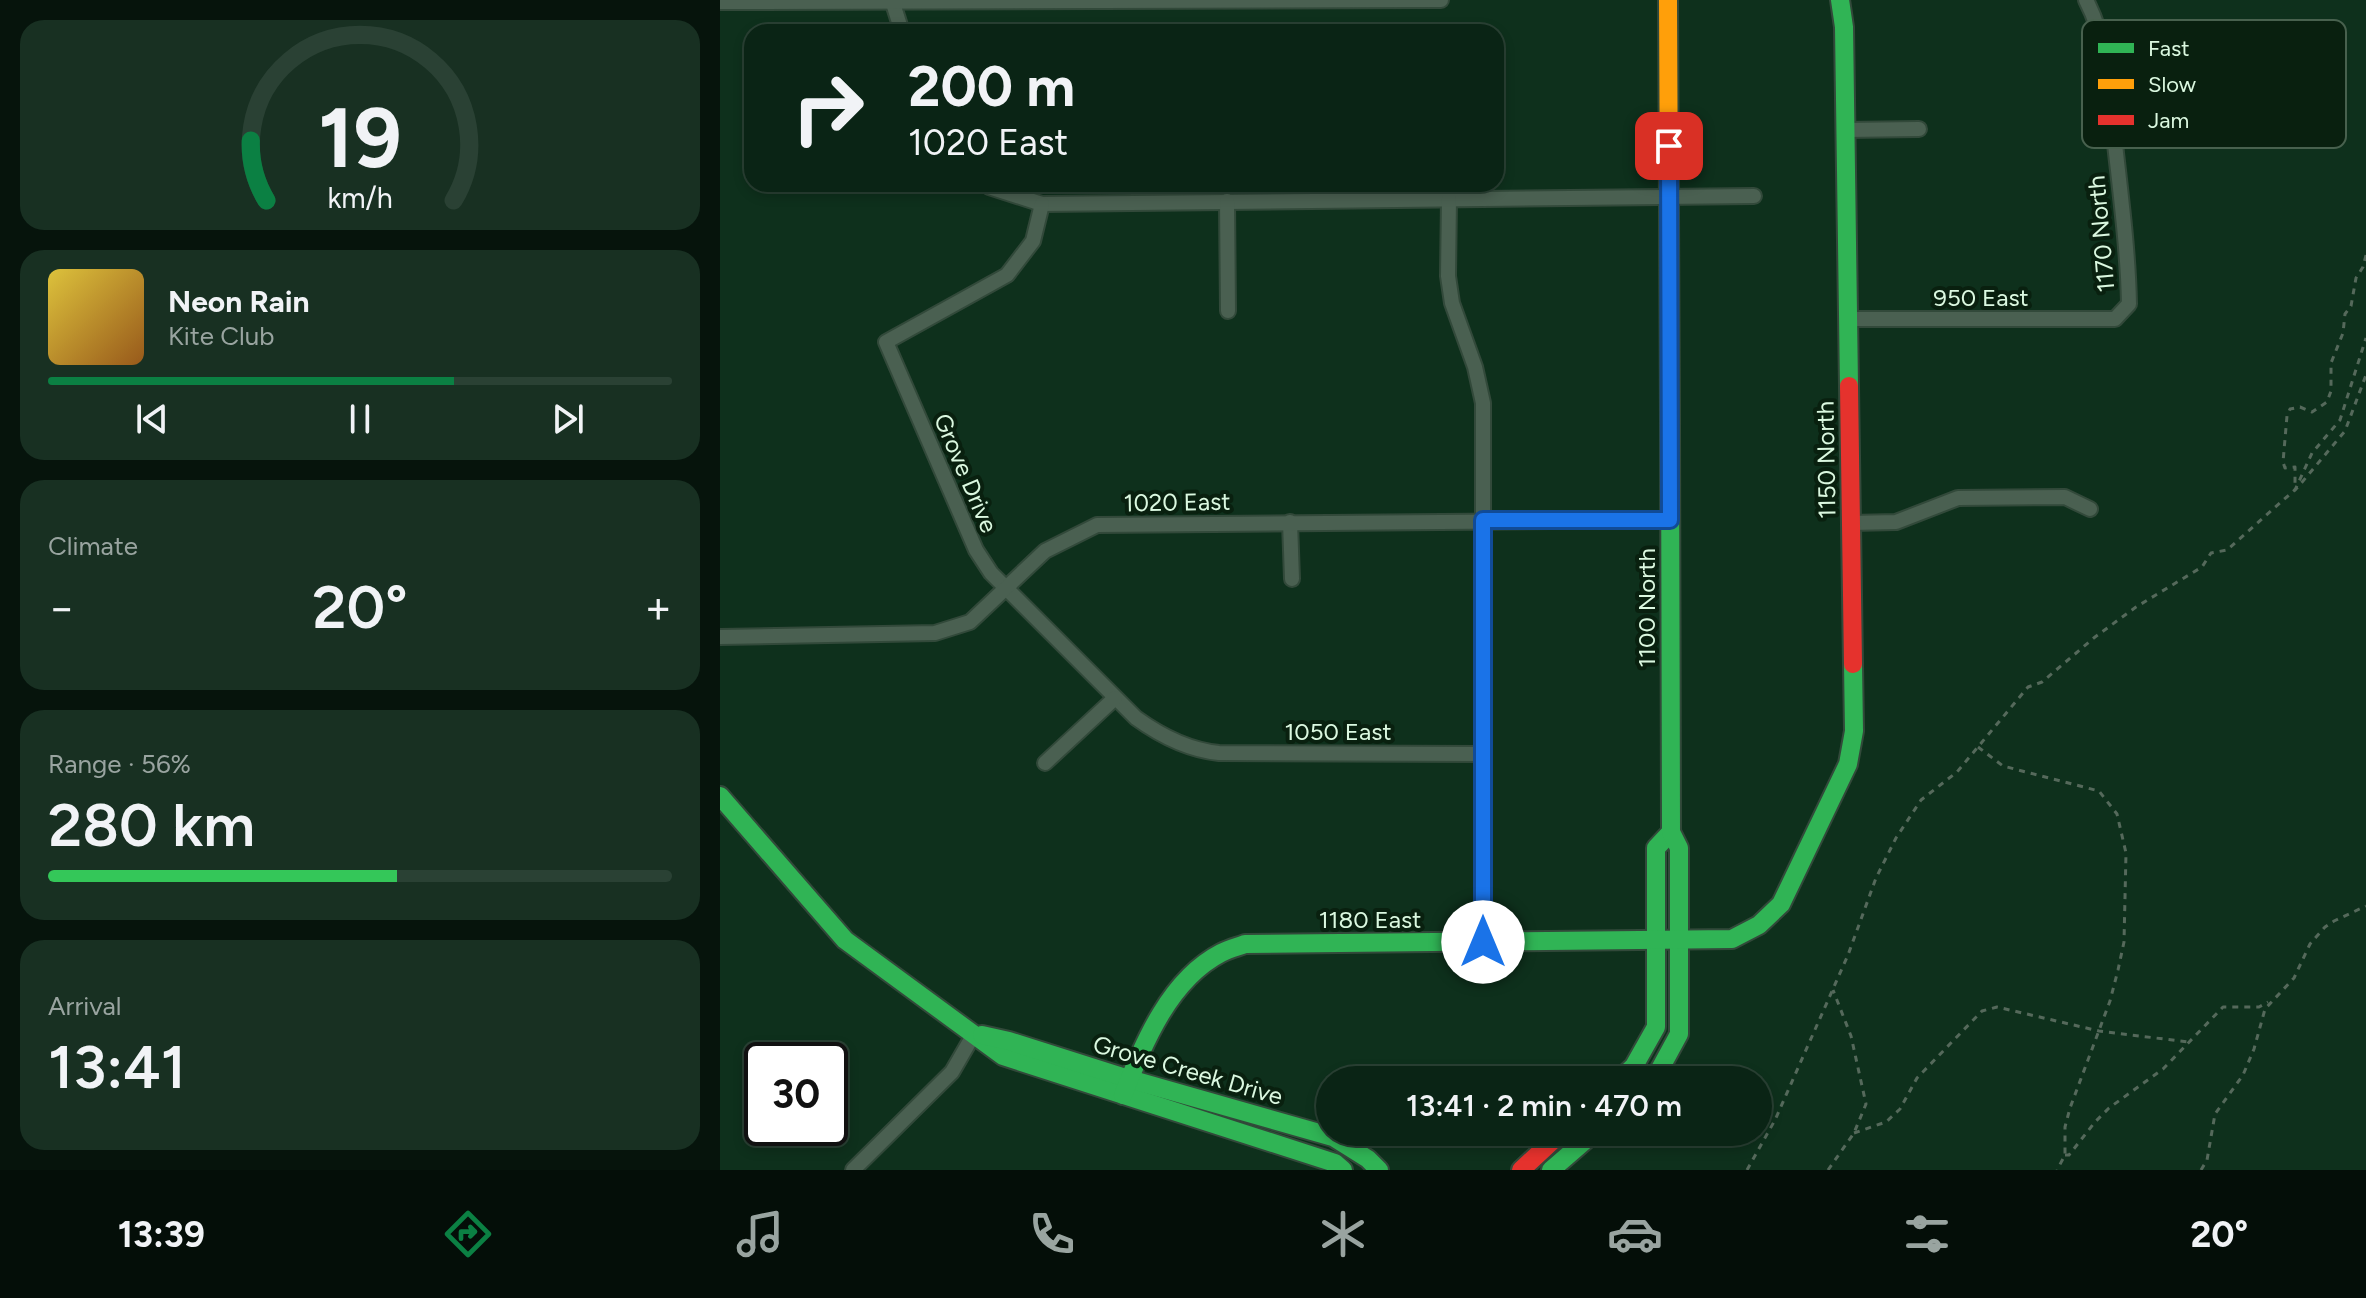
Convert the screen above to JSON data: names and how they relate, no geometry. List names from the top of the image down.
{
  "streets": {
    "street": [
      "1170 North",
      "950 East",
      "1150 North",
      "Grove Drive",
      "1020 East",
      "1100 North",
      "1050 East",
      "1180 East",
      "Grove Creek Drive"
    ]
  },
  "crossings": [
    ["1170 North", "950 East"],
    ["950 East", "1150 North"],
    ["1150 North", "1180 East"],
    ["Grove Drive", "1020 East"],
    ["Grove Drive", "1050 East"],
    ["1020 East", "1100 North"],
    ["1100 North", "1180 East"],
    ["1180 East", "Grove Creek Drive"]
  ],
  "legend": ["Fast", "Slow", "Jam"],
  "page": {
    "turn": ["200 m", "1020 East"],
    "song": ["Neon Rain", "Kite Club"],
    "tile": [
      "Climate",
      ["Range · 56%", "280 km"],
      ["Arrival", "13:41"]
    ],
    "heat": ["−", "20°", "+"],
    "limit": "30",
    "trip": "13:41 · 2 min · 470 m",
    "tabs": ["13:39", "20°"],
    "gauge": ["19", "km/h"]
  }
}
